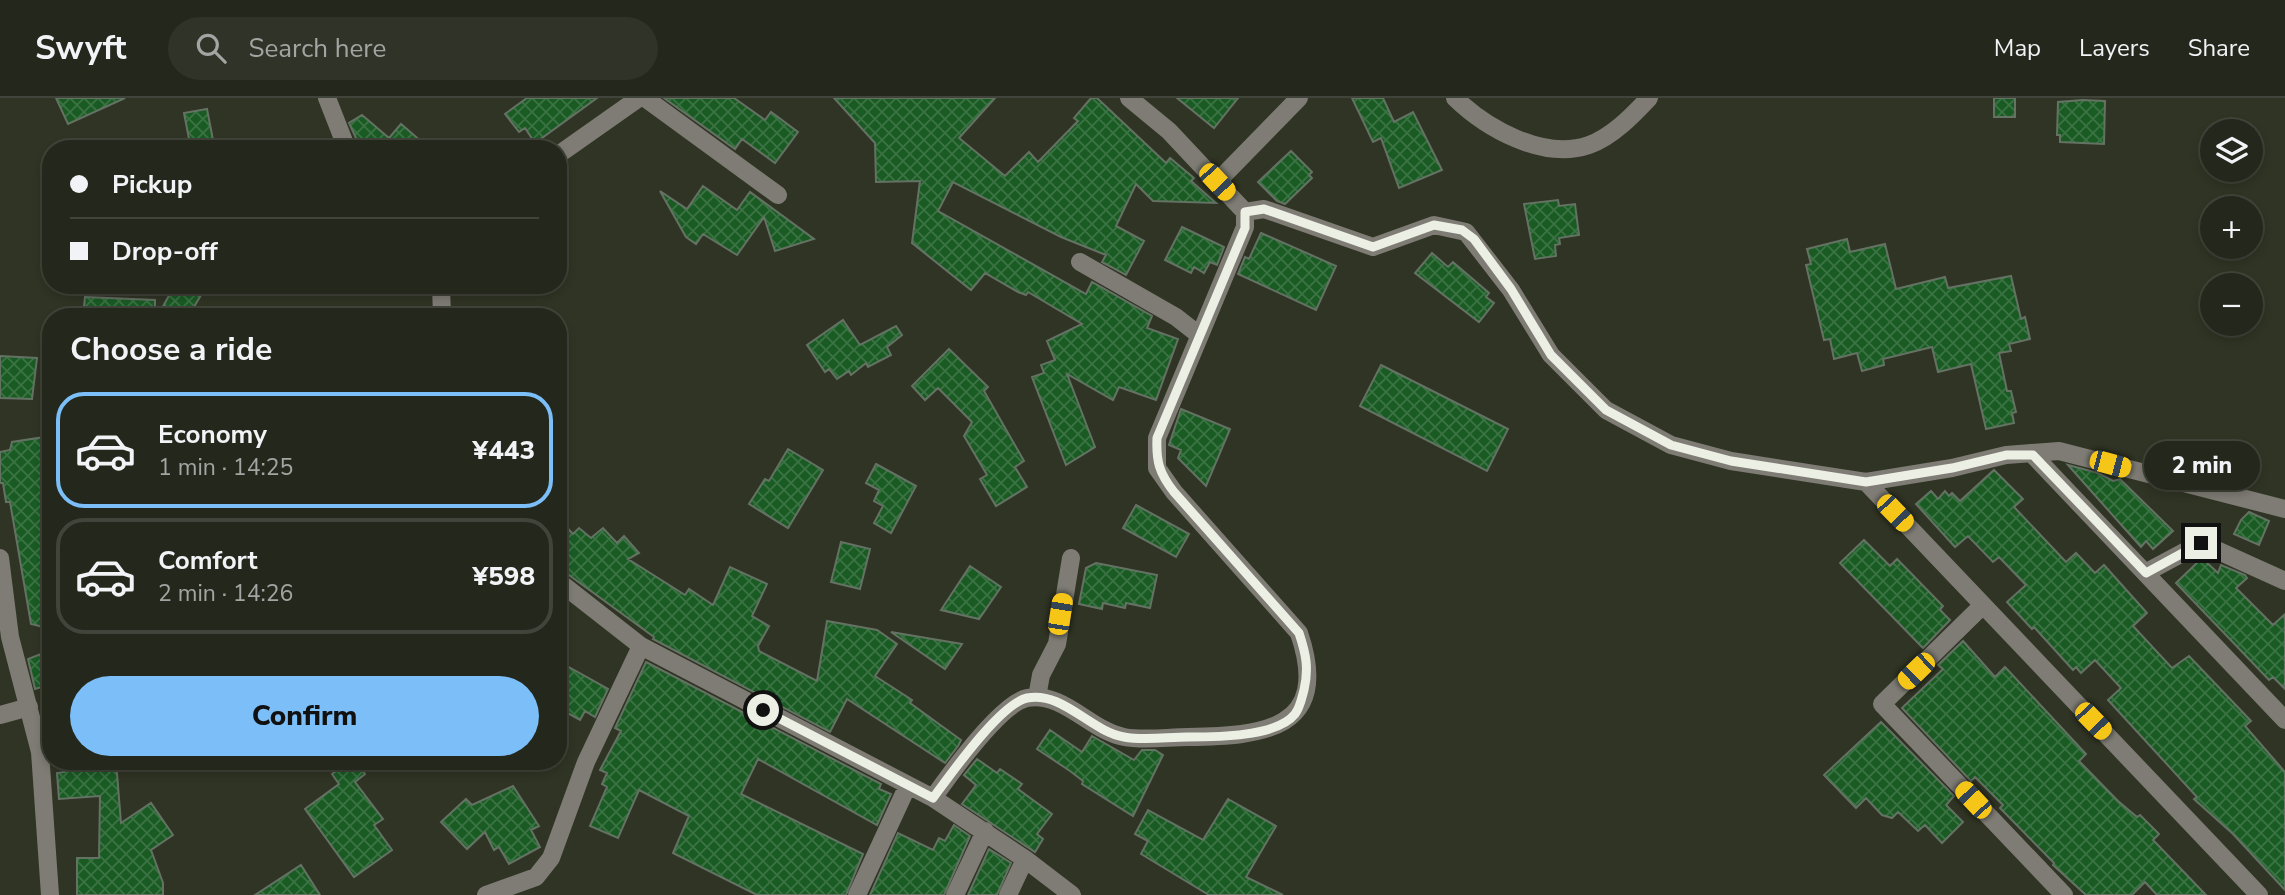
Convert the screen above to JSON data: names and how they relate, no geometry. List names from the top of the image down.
{
  "page": {
    "header": "Swyft",
    "search": "Search here",
    "nav": ["Map", "Layers", "Share"],
    "map_buttons": ["+", "−"],
    "banner": ["Pickup", "Drop-off"],
    "heading": "Choose a ride",
    "list": [
      {
        "name": "Economy",
        "note": "1 min · 14:25",
        "value": "¥443"
      },
      {
        "name": "Comfort",
        "note": "2 min · 14:26",
        "value": "¥598"
      }
    ],
    "bubble": "2 min",
    "buttons": "Confirm"
  }
}
